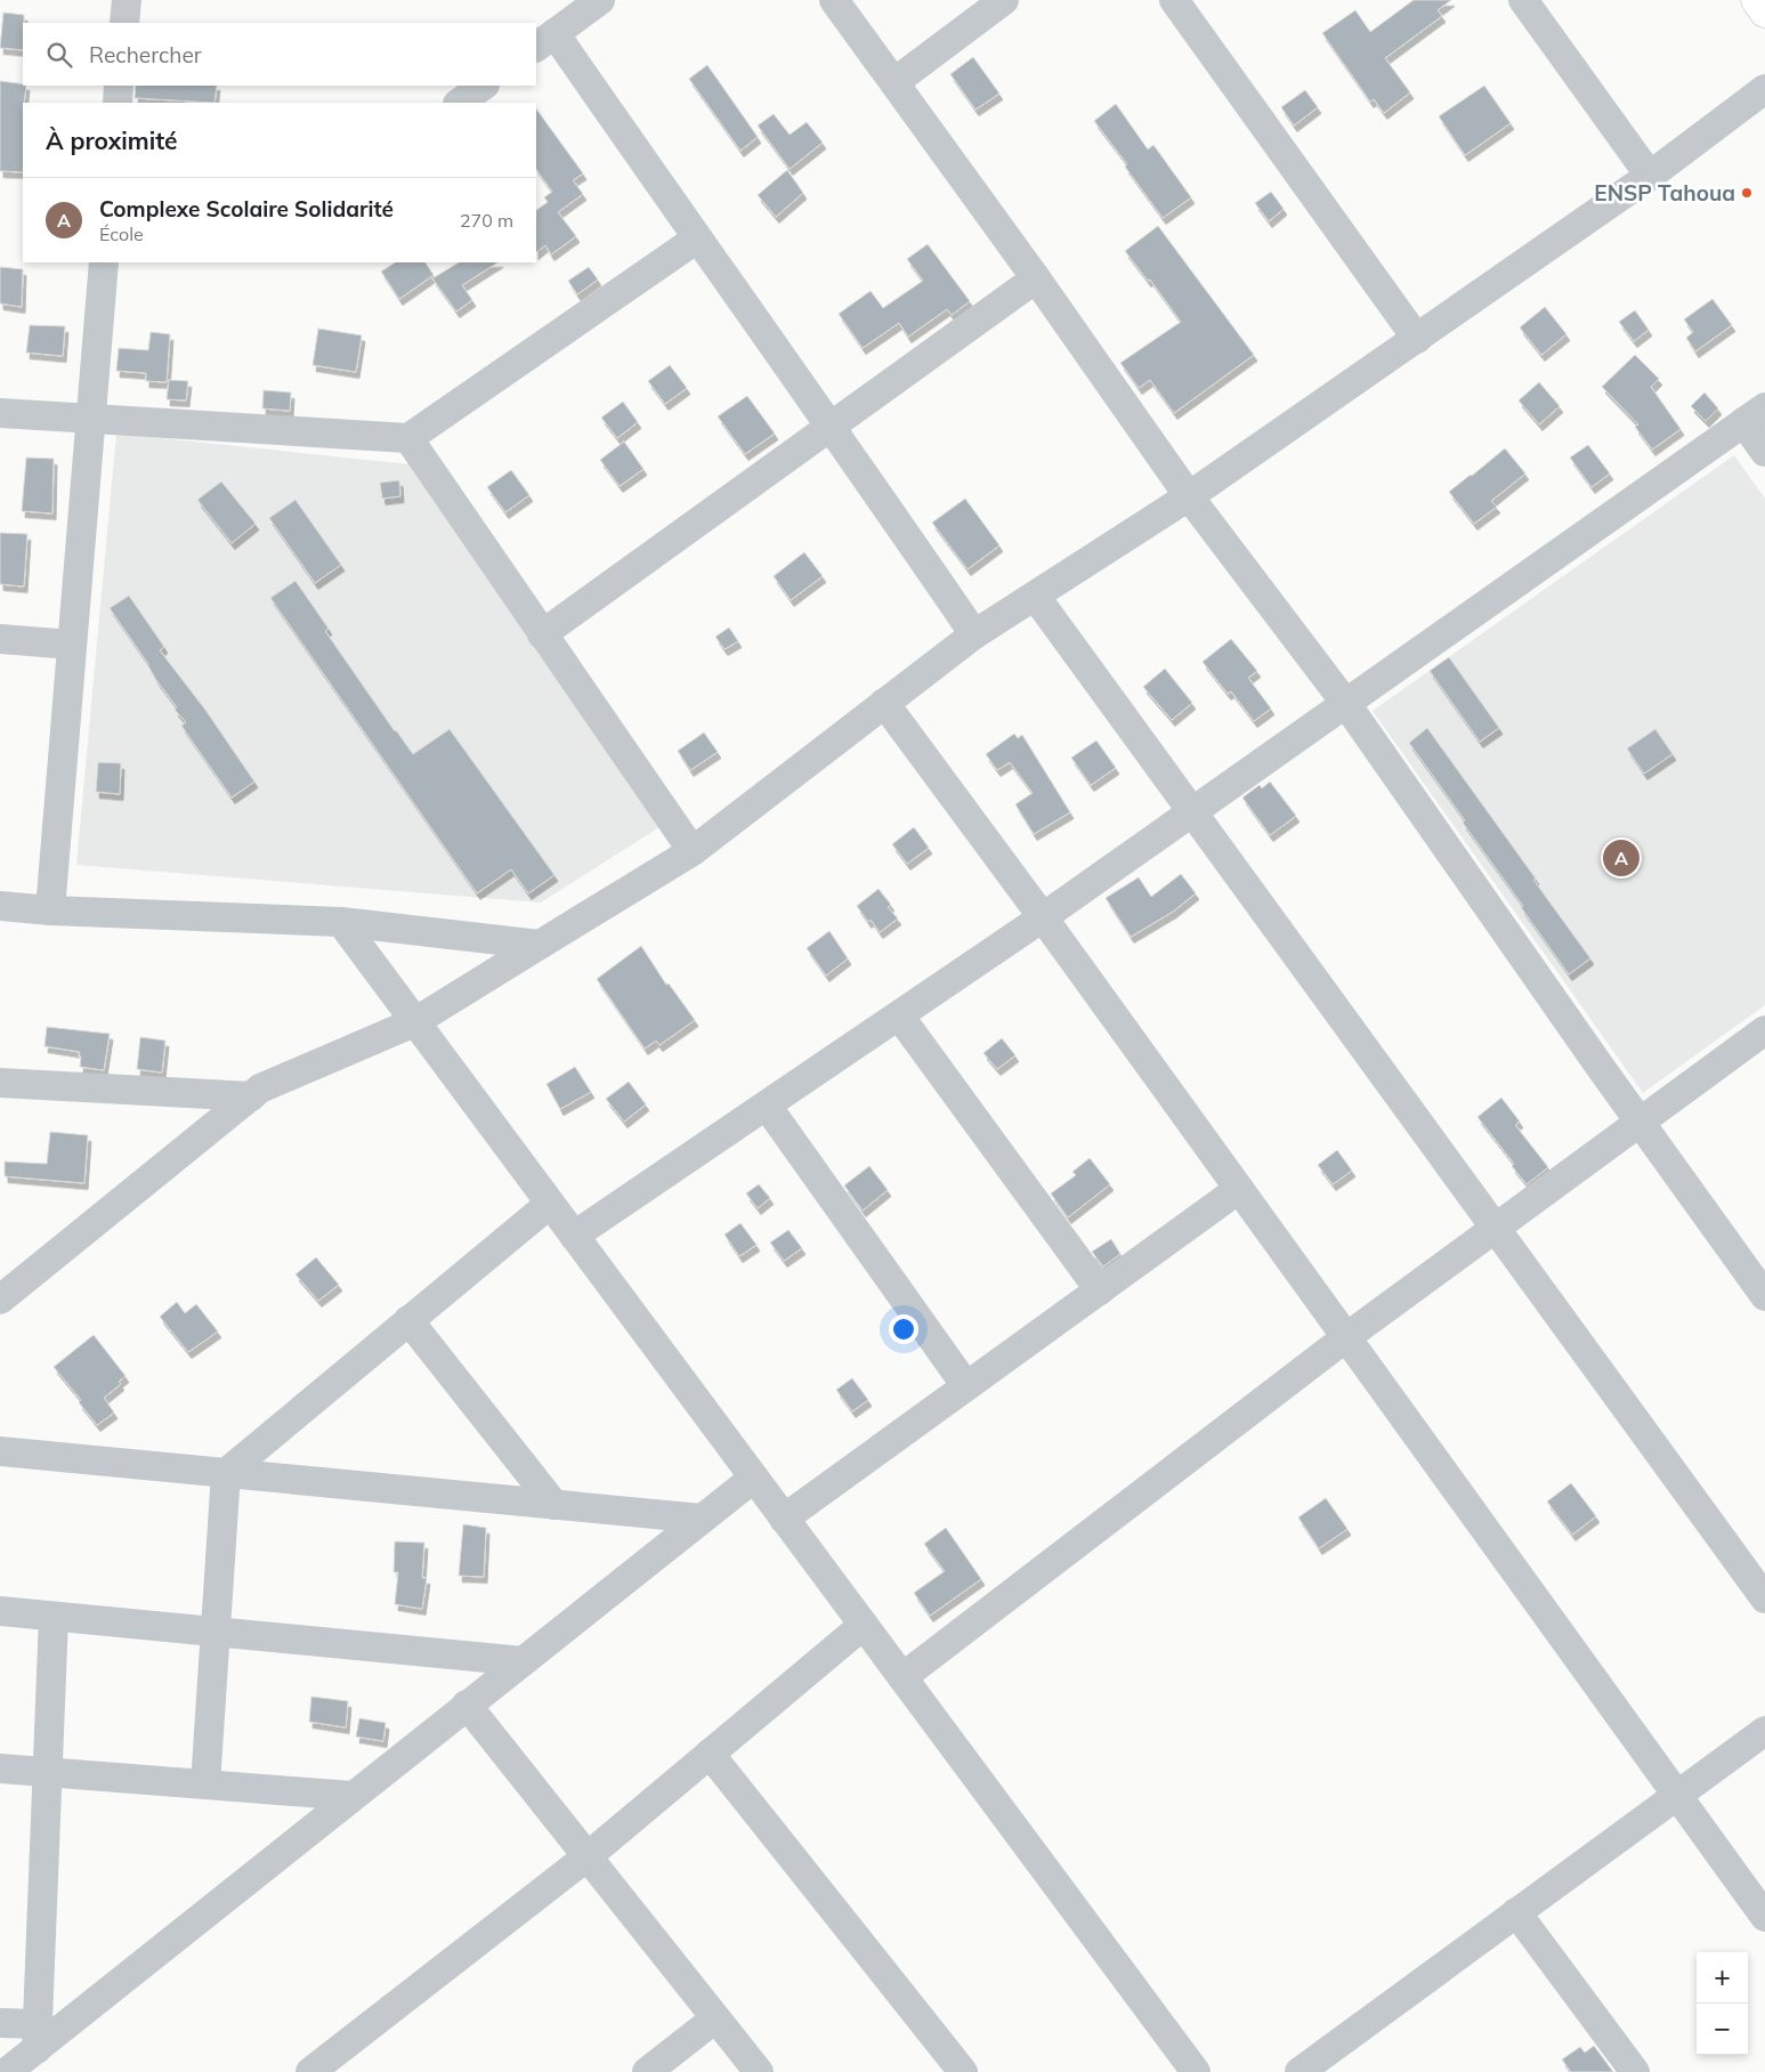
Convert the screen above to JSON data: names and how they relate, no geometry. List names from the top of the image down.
{
  "places": ["ENSP Tahoua"],
  "page": {
    "search": "Rechercher",
    "heading": "À proximité",
    "list": [
      {
        "mark": "A",
        "name": "Complexe Scolaire Solidarité",
        "note": "École",
        "value": "270 m"
      }
    ],
    "pins": "A",
    "map_buttons": ["+", "−"]
  }
}
